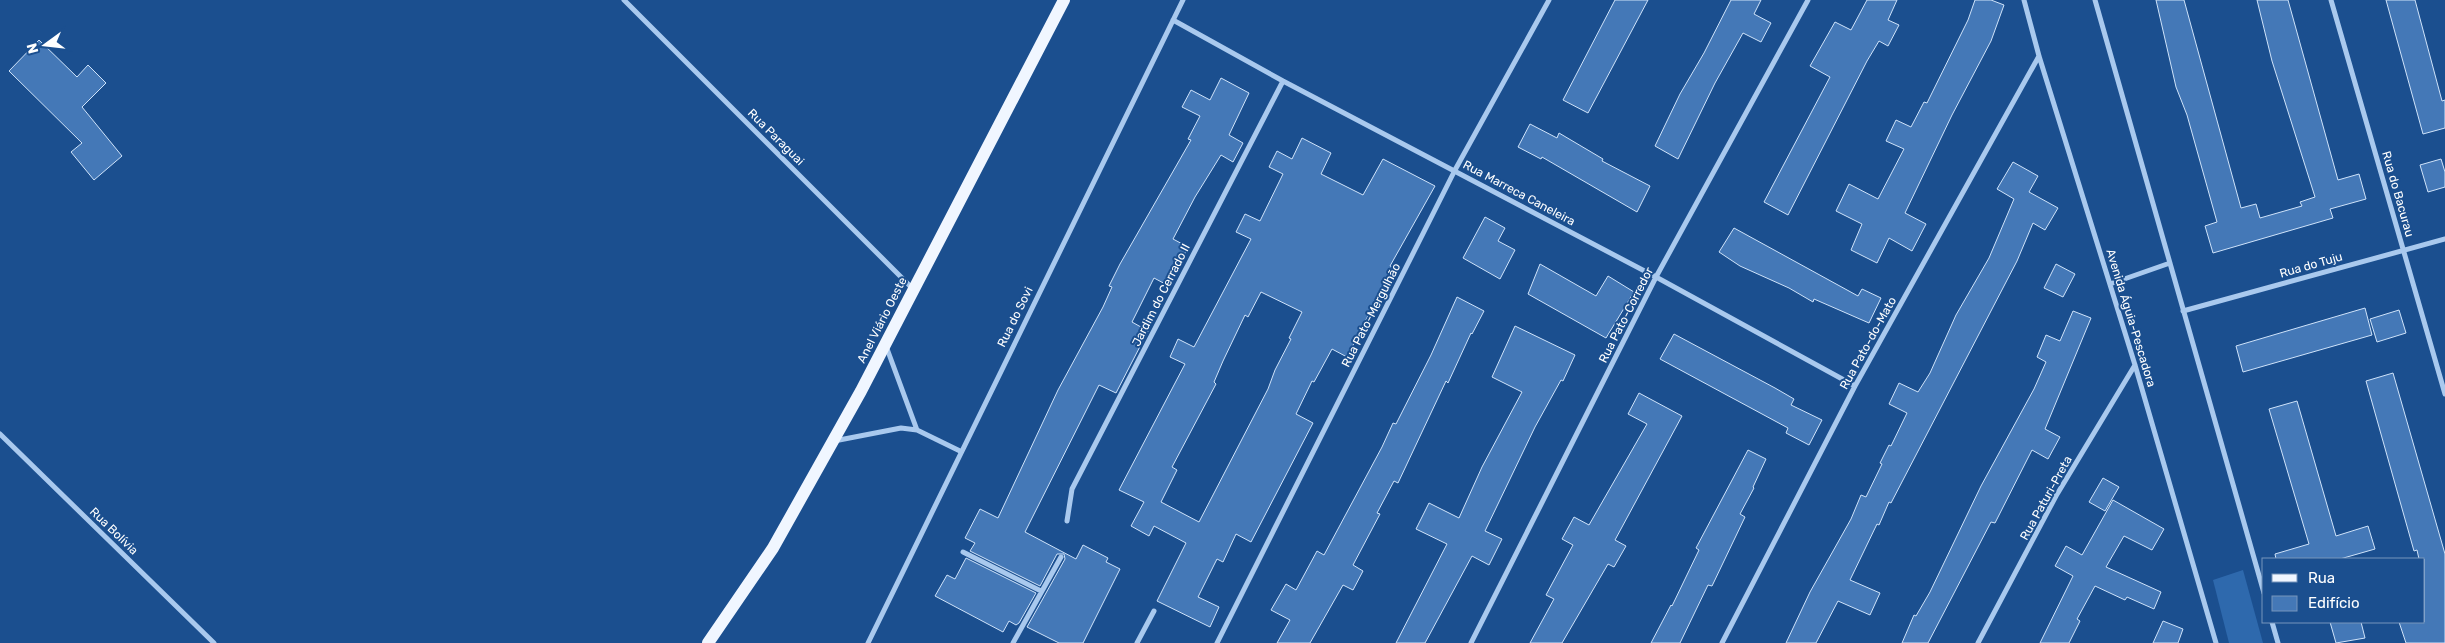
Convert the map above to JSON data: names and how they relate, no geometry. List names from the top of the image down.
{
  "streets": {
    "main road": ["Anel Viário Oeste"],
    "street": [
      "Rua Paraguai",
      "Rua Marreca Caneleira",
      "Rua do Bacurau",
      "Rua do Tuju",
      "Jardim do Cerrado II",
      "Rua Pato-Mergulhão",
      "Rua Pato-Corredor",
      "Rua do Sovi",
      "Avenida Águia-Pescadora",
      "Rua Pato-do-Mato",
      "Rua Paturi-Preta",
      "Rua Bolívia"
    ]
  },
  "crossings": [
    ["Rua Paraguai", "Anel Viário Oeste"],
    ["Rua Marreca Caneleira", "Jardim do Cerrado II"],
    ["Rua Marreca Caneleira", "Rua Pato-Mergulhão"],
    ["Rua Marreca Caneleira", "Rua Pato-Corredor"],
    ["Rua Marreca Caneleira", "Rua do Sovi"],
    ["Rua Marreca Caneleira", "Rua Pato-do-Mato"],
    ["Rua do Bacurau", "Rua do Tuju"],
    ["Avenida Águia-Pescadora", "Rua Pato-do-Mato"],
    ["Avenida Águia-Pescadora", "Rua Paturi-Preta"]
  ],
  "legend": ["Rua", "Edifício"],
  "north": "left"
}
